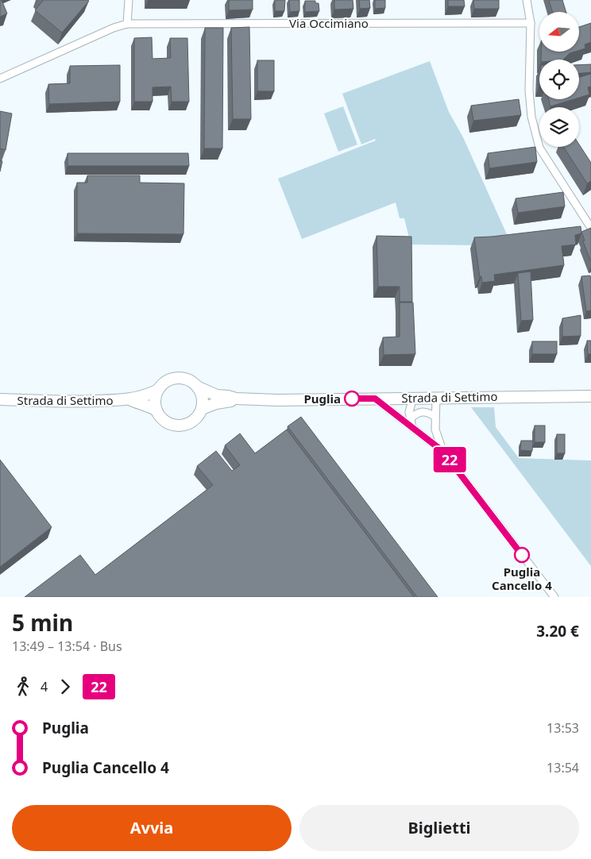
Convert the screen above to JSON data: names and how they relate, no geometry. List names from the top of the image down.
{
  "streets": {
    "main road": ["Strada di Settimo"],
    "street": ["Via Occimiano"]
  },
  "places": ["Puglia", "Puglia Cancello 4"],
  "lines": ["bus line 22"],
  "north": "left",
  "page": {
    "on_map": "22",
    "heading": ["5 min", "13:49 – 13:54 · Bus", "3.20 €"],
    "legs": ["4", "22"],
    "list": [
      {
        "name": "Puglia",
        "value": "13:53"
      },
      {
        "name": "Puglia Cancello 4",
        "value": "13:54"
      }
    ],
    "buttons": ["Avvia", "Biglietti"]
  }
}
